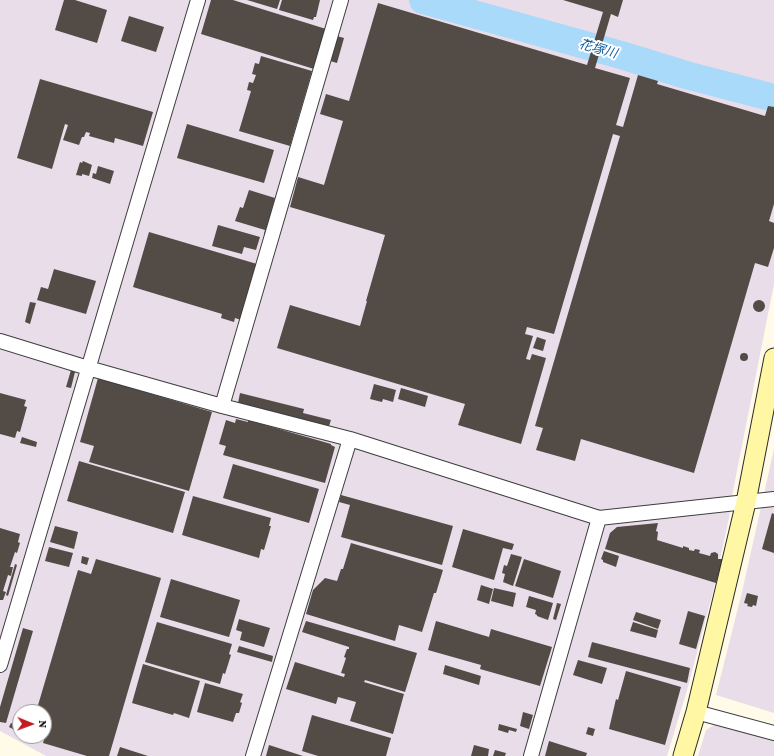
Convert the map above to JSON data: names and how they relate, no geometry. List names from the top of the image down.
{
  "water": ["花塚川"],
  "north": "right"
}
